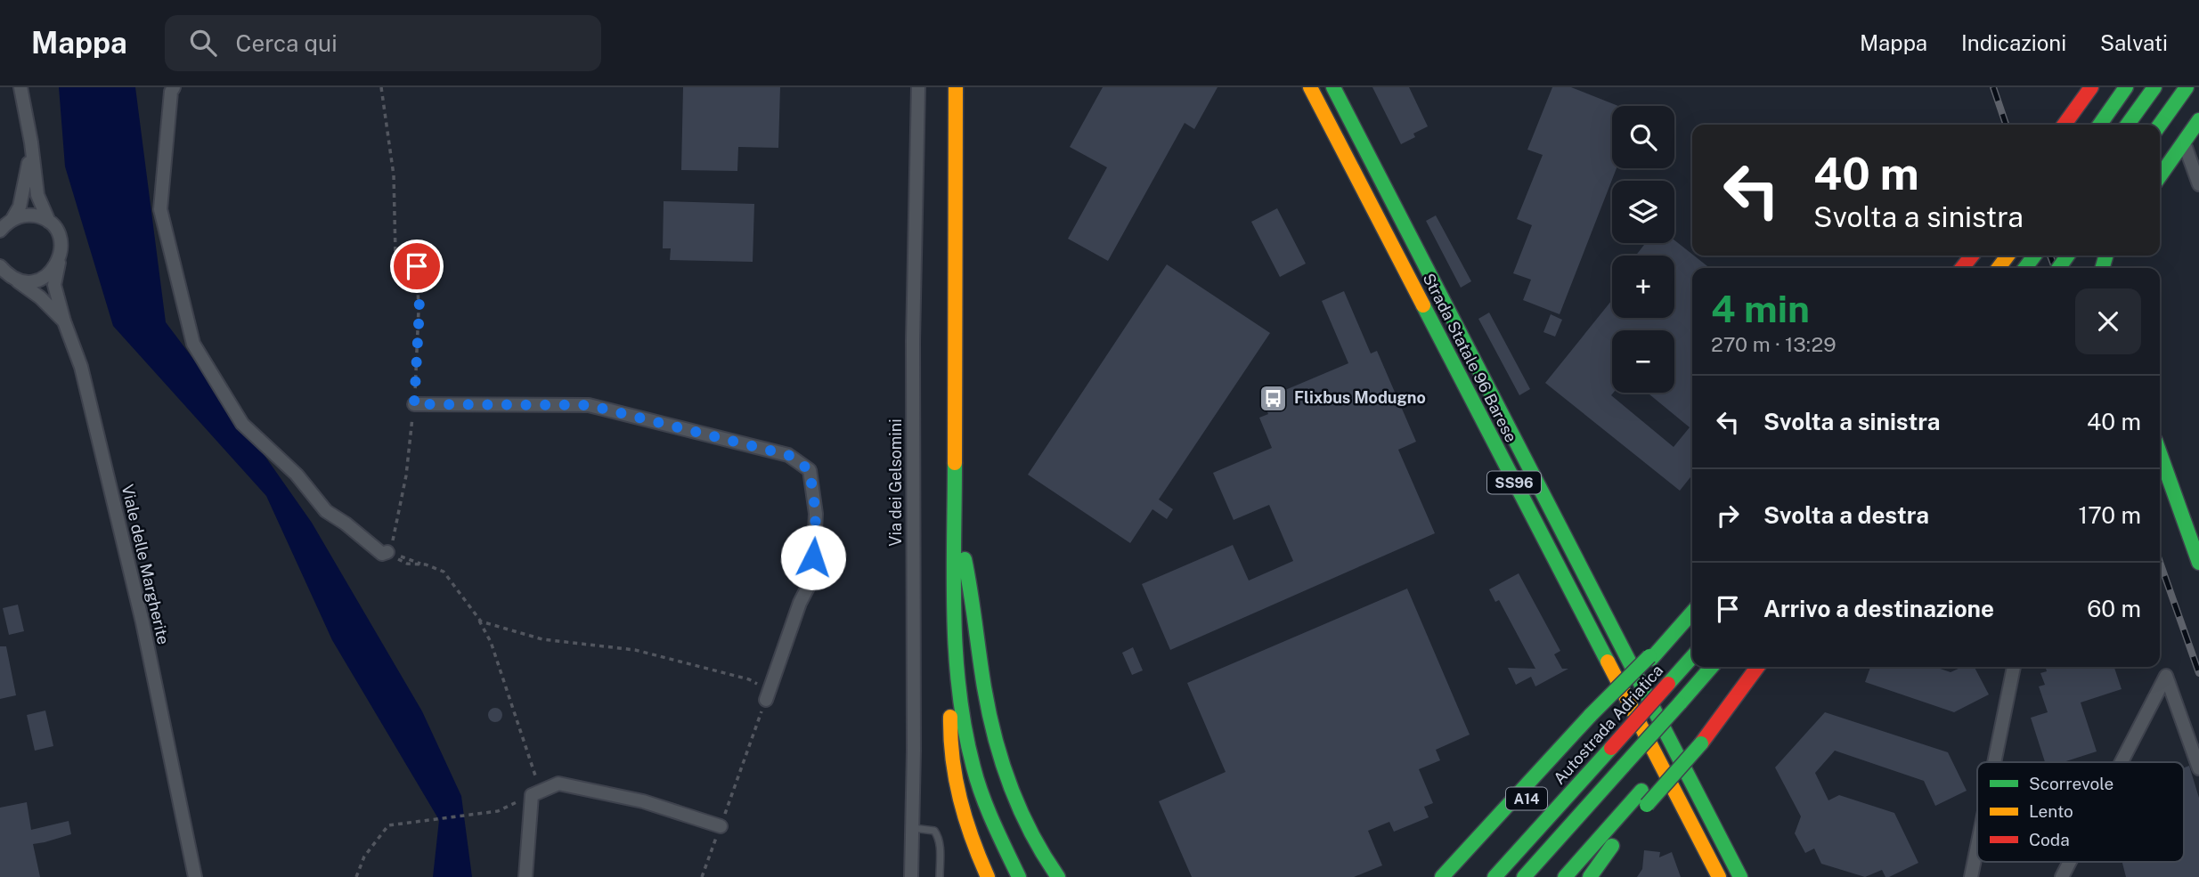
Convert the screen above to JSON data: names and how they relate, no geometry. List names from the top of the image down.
{
  "streets": {
    "main road": [
      "Strada Statale 96 Barese",
      "SS96",
      "Autostrada Adriatica",
      "A14"
    ],
    "street": ["Via dei Gelsomini", "Viale delle Margherite"]
  },
  "places": {
    "bus stop": ["Flixbus Modugno"]
  },
  "legend": ["Scorrevole", "Lento", "Coda"],
  "page": {
    "header": "Mappa",
    "search": "Cerca qui",
    "nav": ["Mappa", "Indicazioni", "Salvati"],
    "map_buttons": ["+", "−"],
    "turn": ["40 m", "Svolta a sinistra"],
    "heading": ["4 min", "270 m · 13:29"],
    "list": [
      {
        "name": "Svolta a sinistra",
        "value": "40 m"
      },
      {
        "name": "Svolta a destra",
        "value": "170 m"
      },
      {
        "name": "Arrivo a destinazione",
        "value": "60 m"
      }
    ]
  }
}
